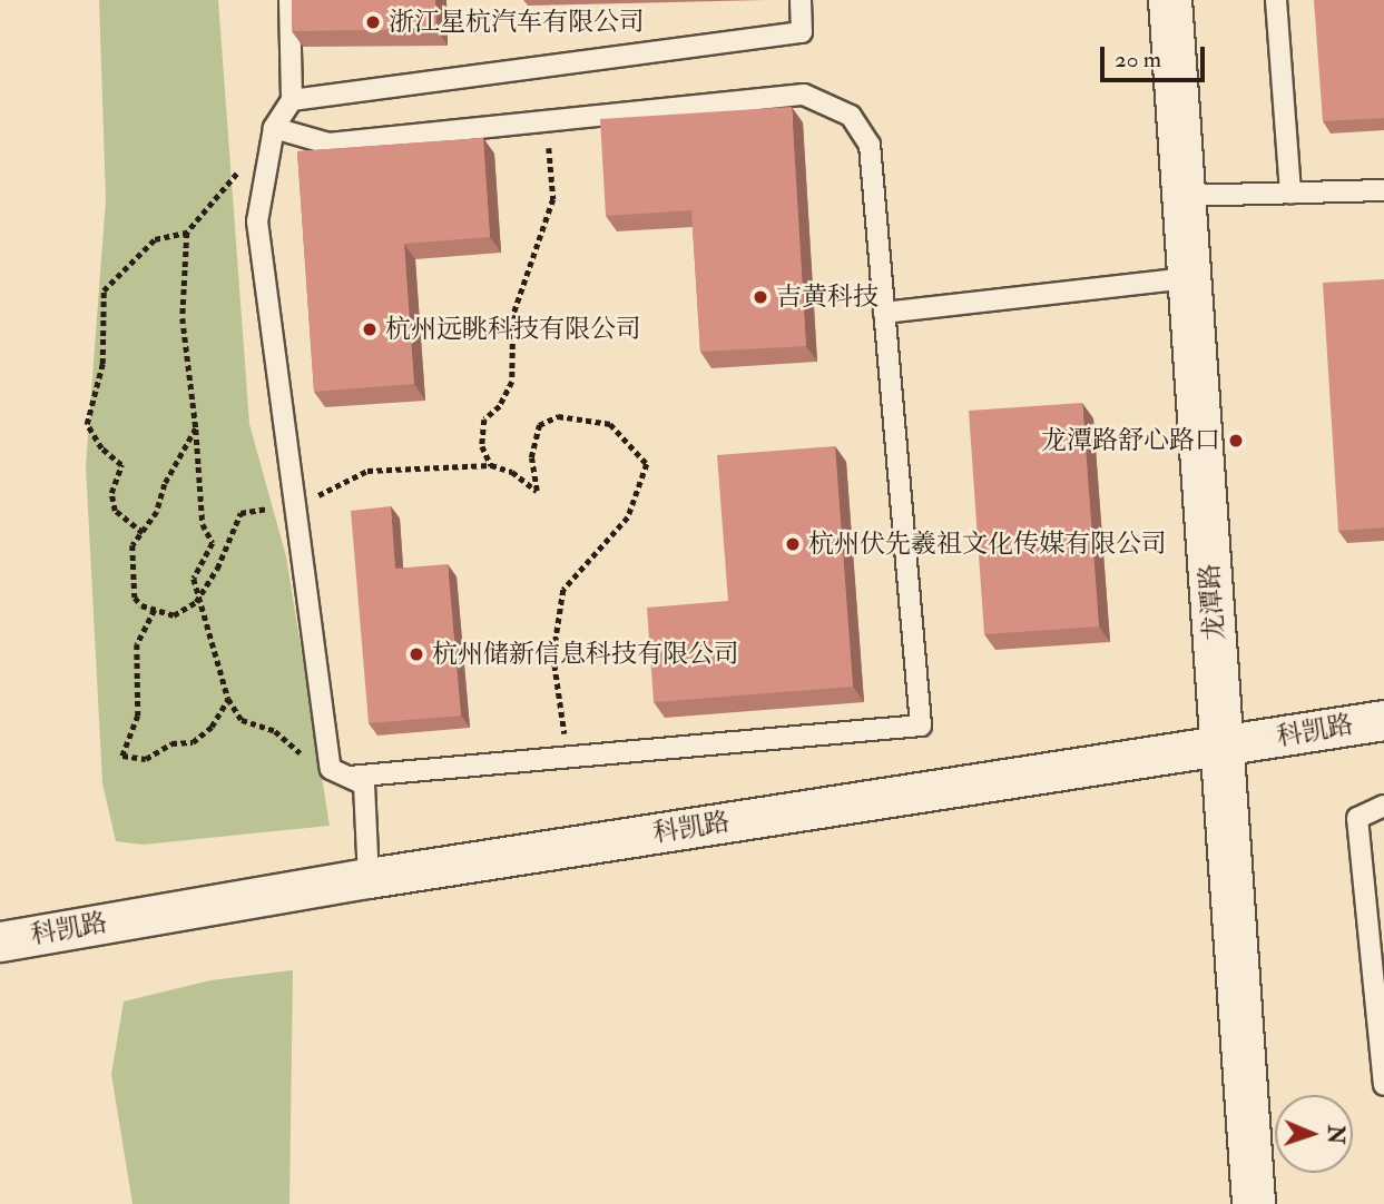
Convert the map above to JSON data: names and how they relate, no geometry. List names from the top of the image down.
{
  "streets": {
    "street": ["龙潭路", "科凯路"]
  },
  "crossings": [
    ["龙潭路", "科凯路"]
  ],
  "places": [
    "浙江星杭汽车有限公司",
    "吉黄科技",
    "杭州远眺科技有限公司",
    "龙潭路舒心路口",
    "杭州伏先羲祖文化传媒有限公司",
    "杭州储新信息科技有限公司"
  ],
  "scale_bar": "20 m",
  "north": "right"
}
